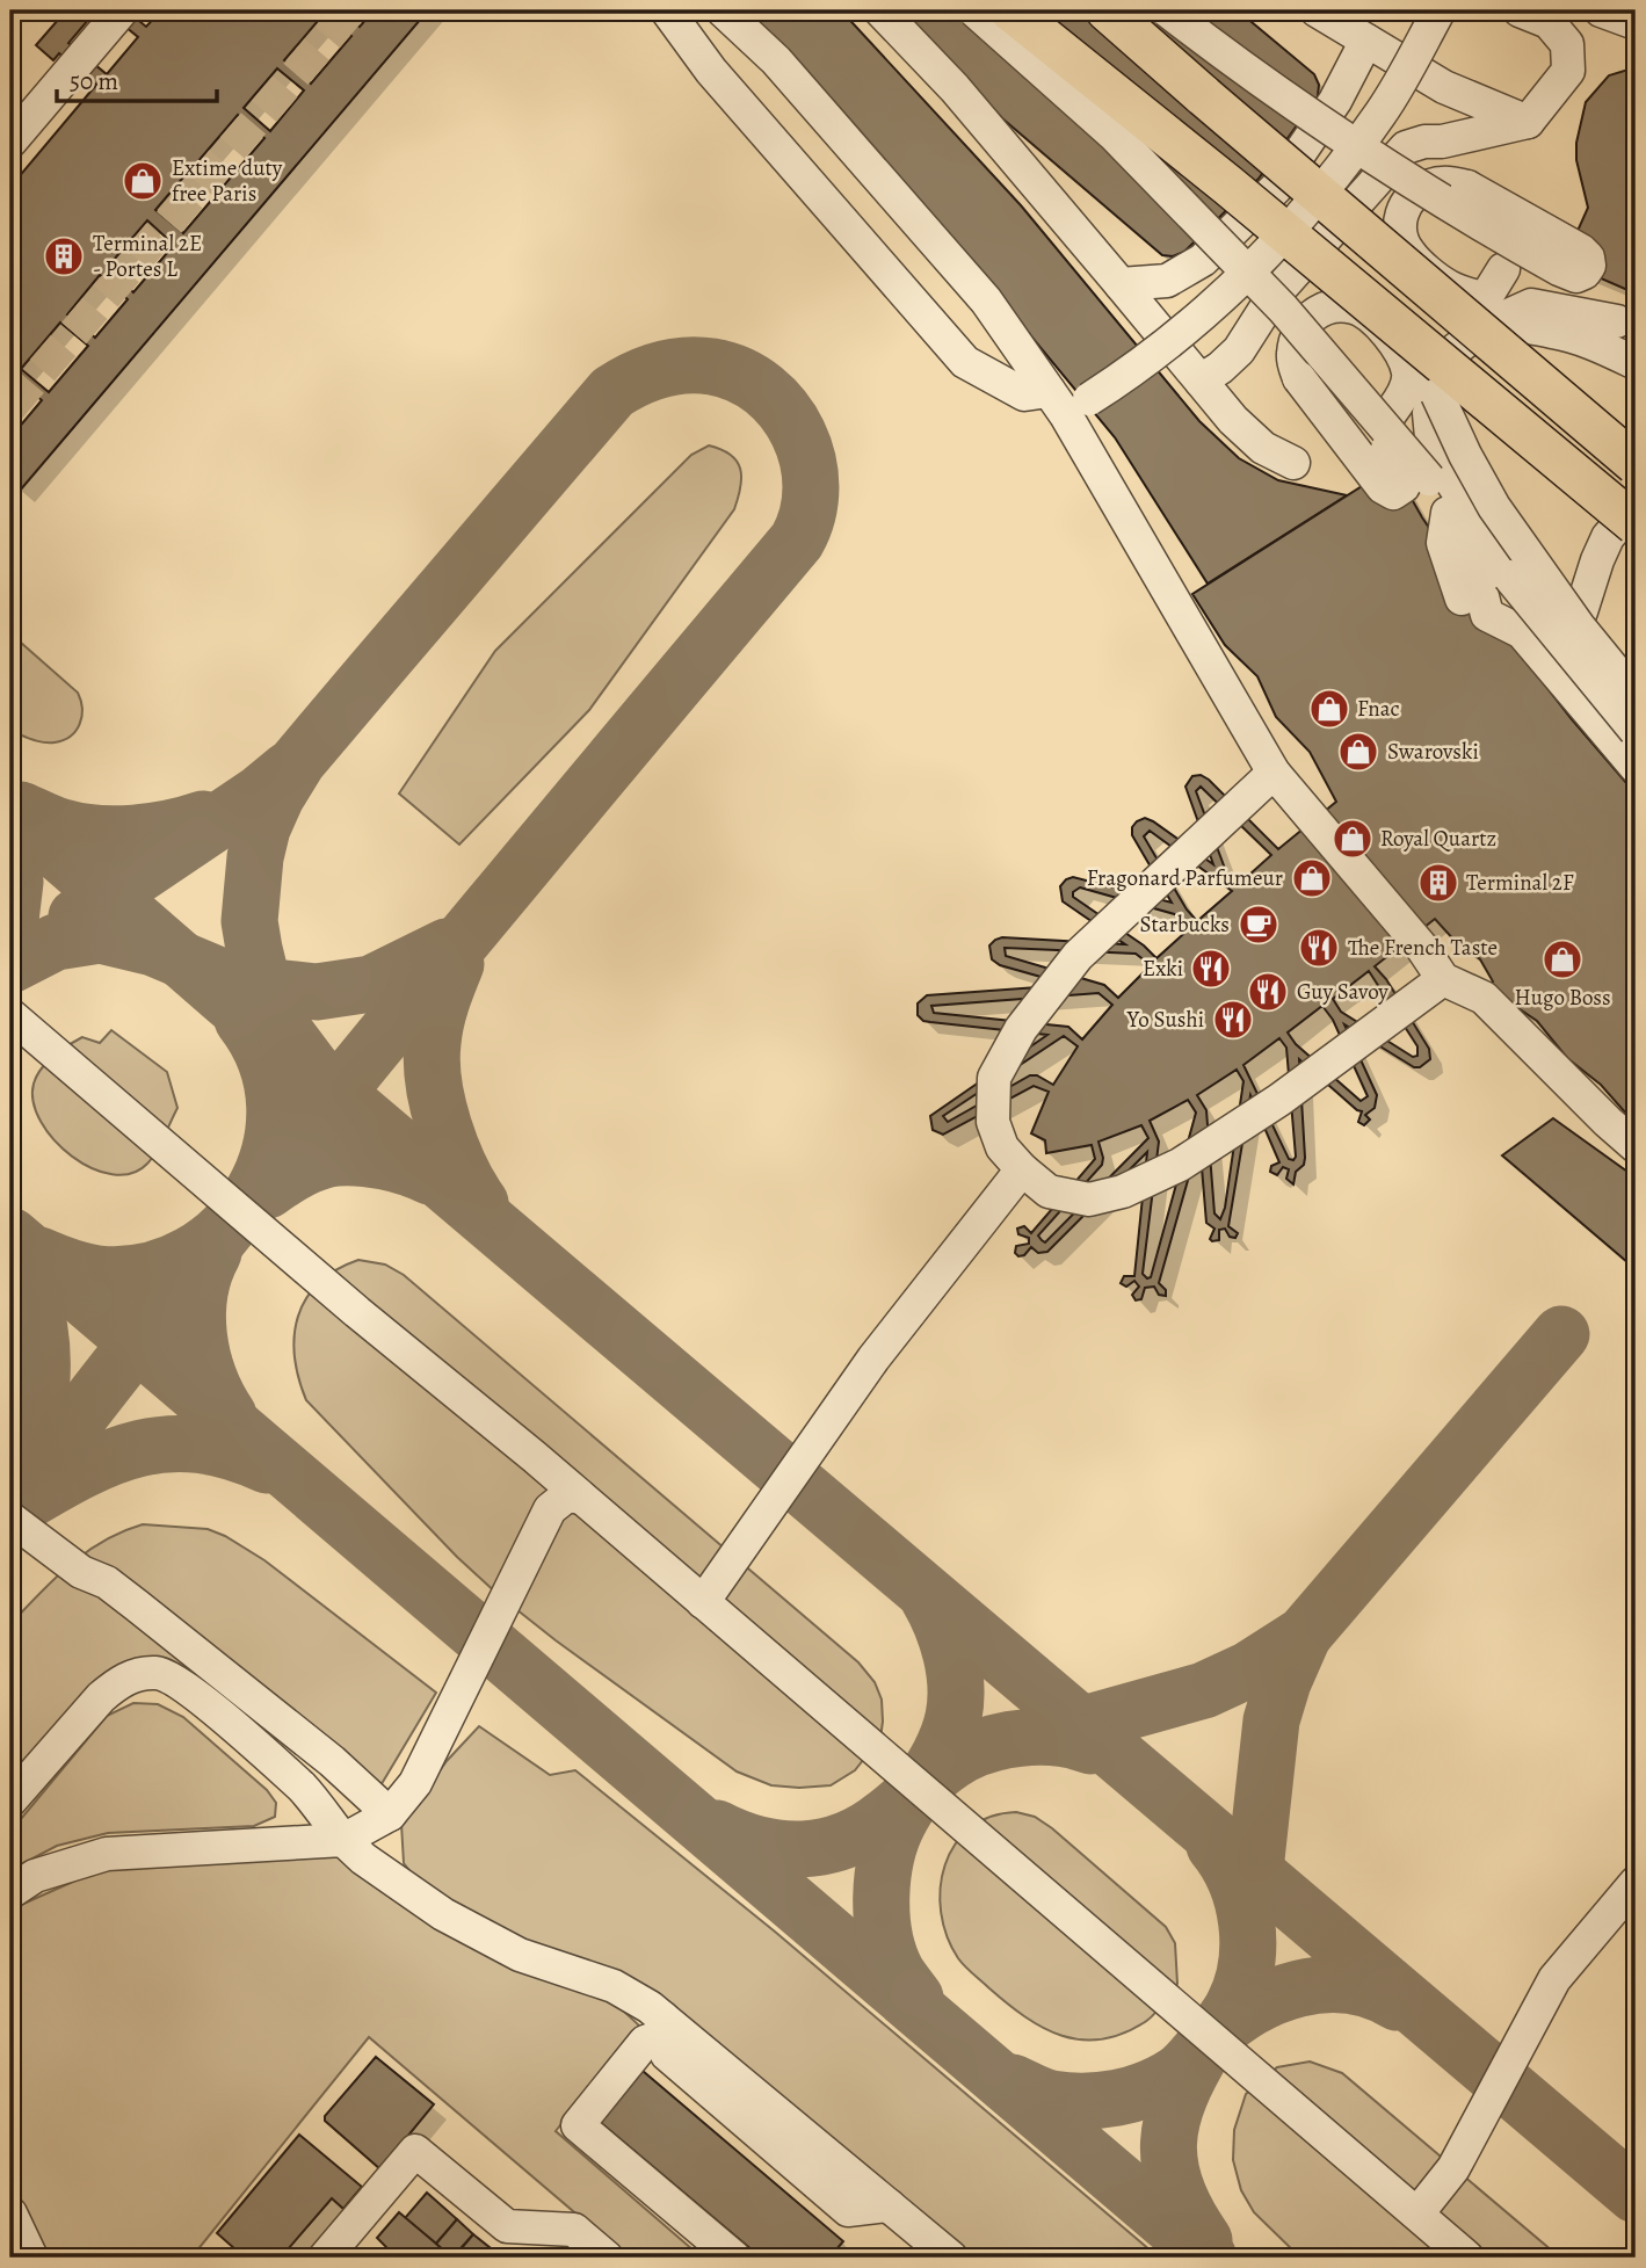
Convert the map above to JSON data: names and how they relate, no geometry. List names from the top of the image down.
{
  "places": {
    "shop": [
      "Extime duty free Paris",
      "Fnac",
      "Swarovski",
      "Royal Quartz",
      "Fragonard Parfumeur",
      "Hugo Boss"
    ],
    "building": ["Terminal 2E - Portes L", "Terminal 2F"],
    "cafe": ["Starbucks"],
    "restaurant": [
      "The French Taste",
      "Exki",
      "Guy Savoy",
      "Yo Sushi"
    ]
  },
  "scale_bar": "50 m"
}
